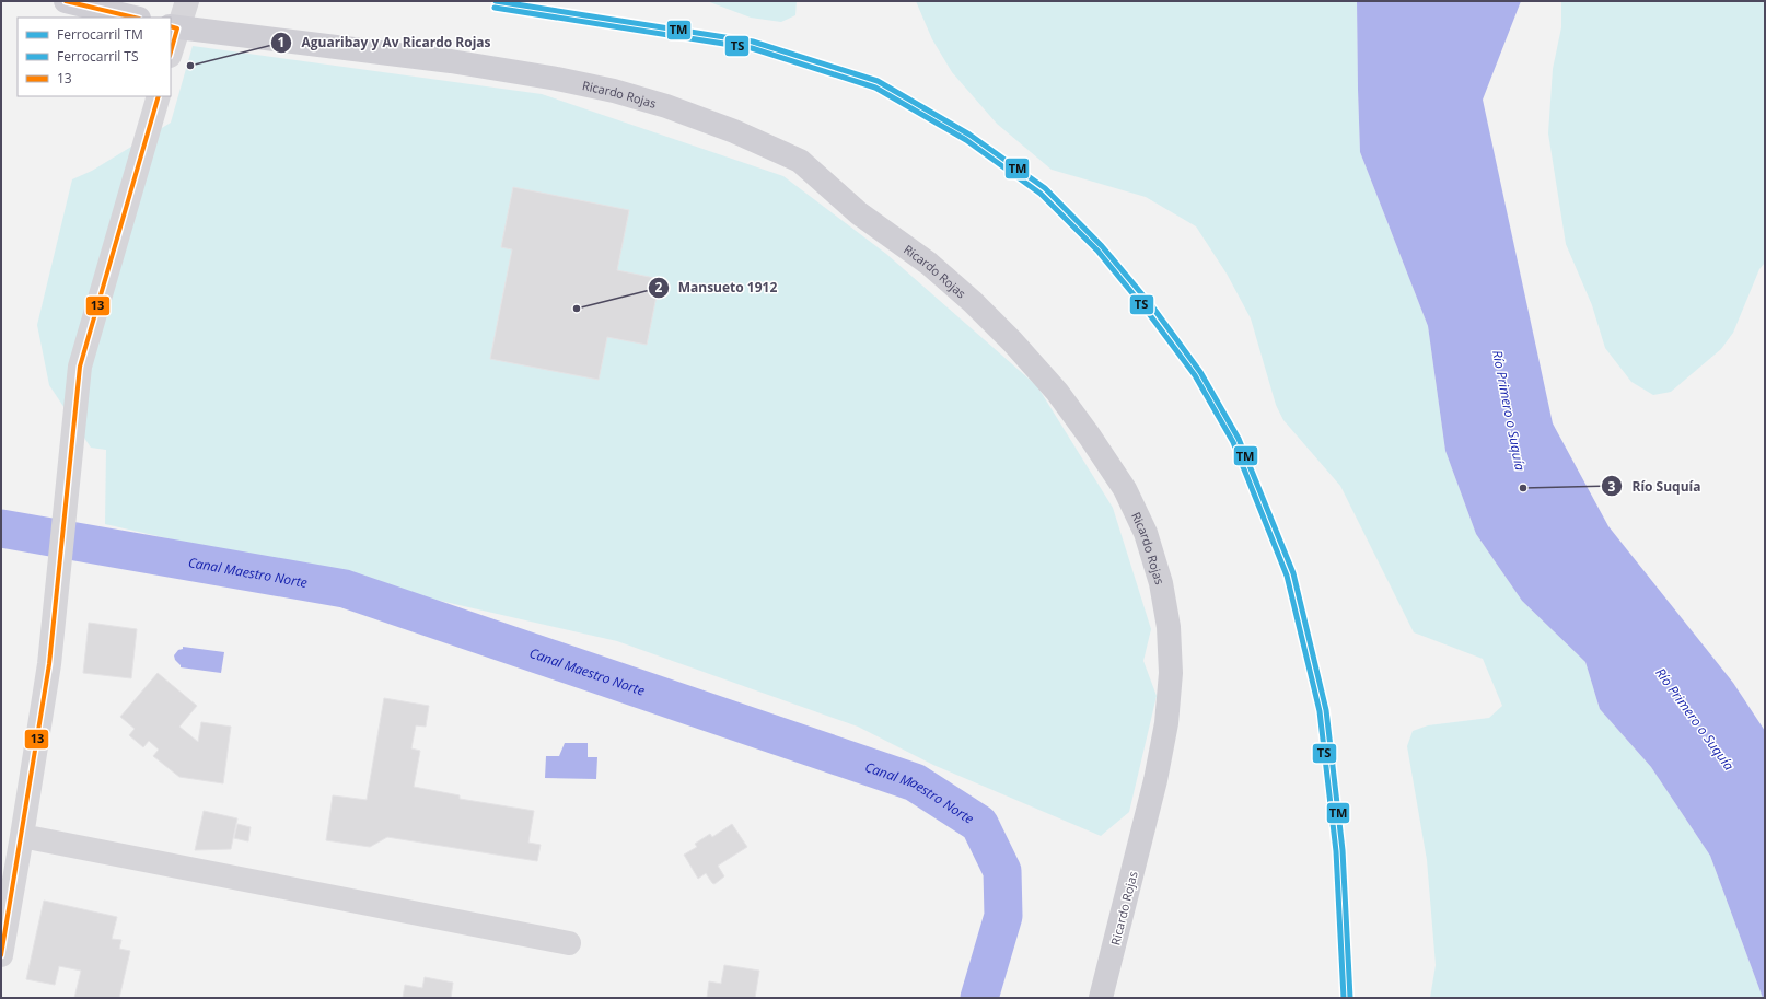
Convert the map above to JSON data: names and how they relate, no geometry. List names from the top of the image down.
{
  "streets": {
    "main road": ["Ricardo Rojas"]
  },
  "water": ["Río Primero o Suquía", "Canal Maestro Norte"],
  "places": ["Aguaribay y Av Ricardo Rojas", "Mansueto 1912", "Río Suquía"],
  "lines": ["rail line TM", "transit line 13", "rail line TS"],
  "legend": ["Ferrocarril TM", "Ferrocarril TS", "13"]
}
